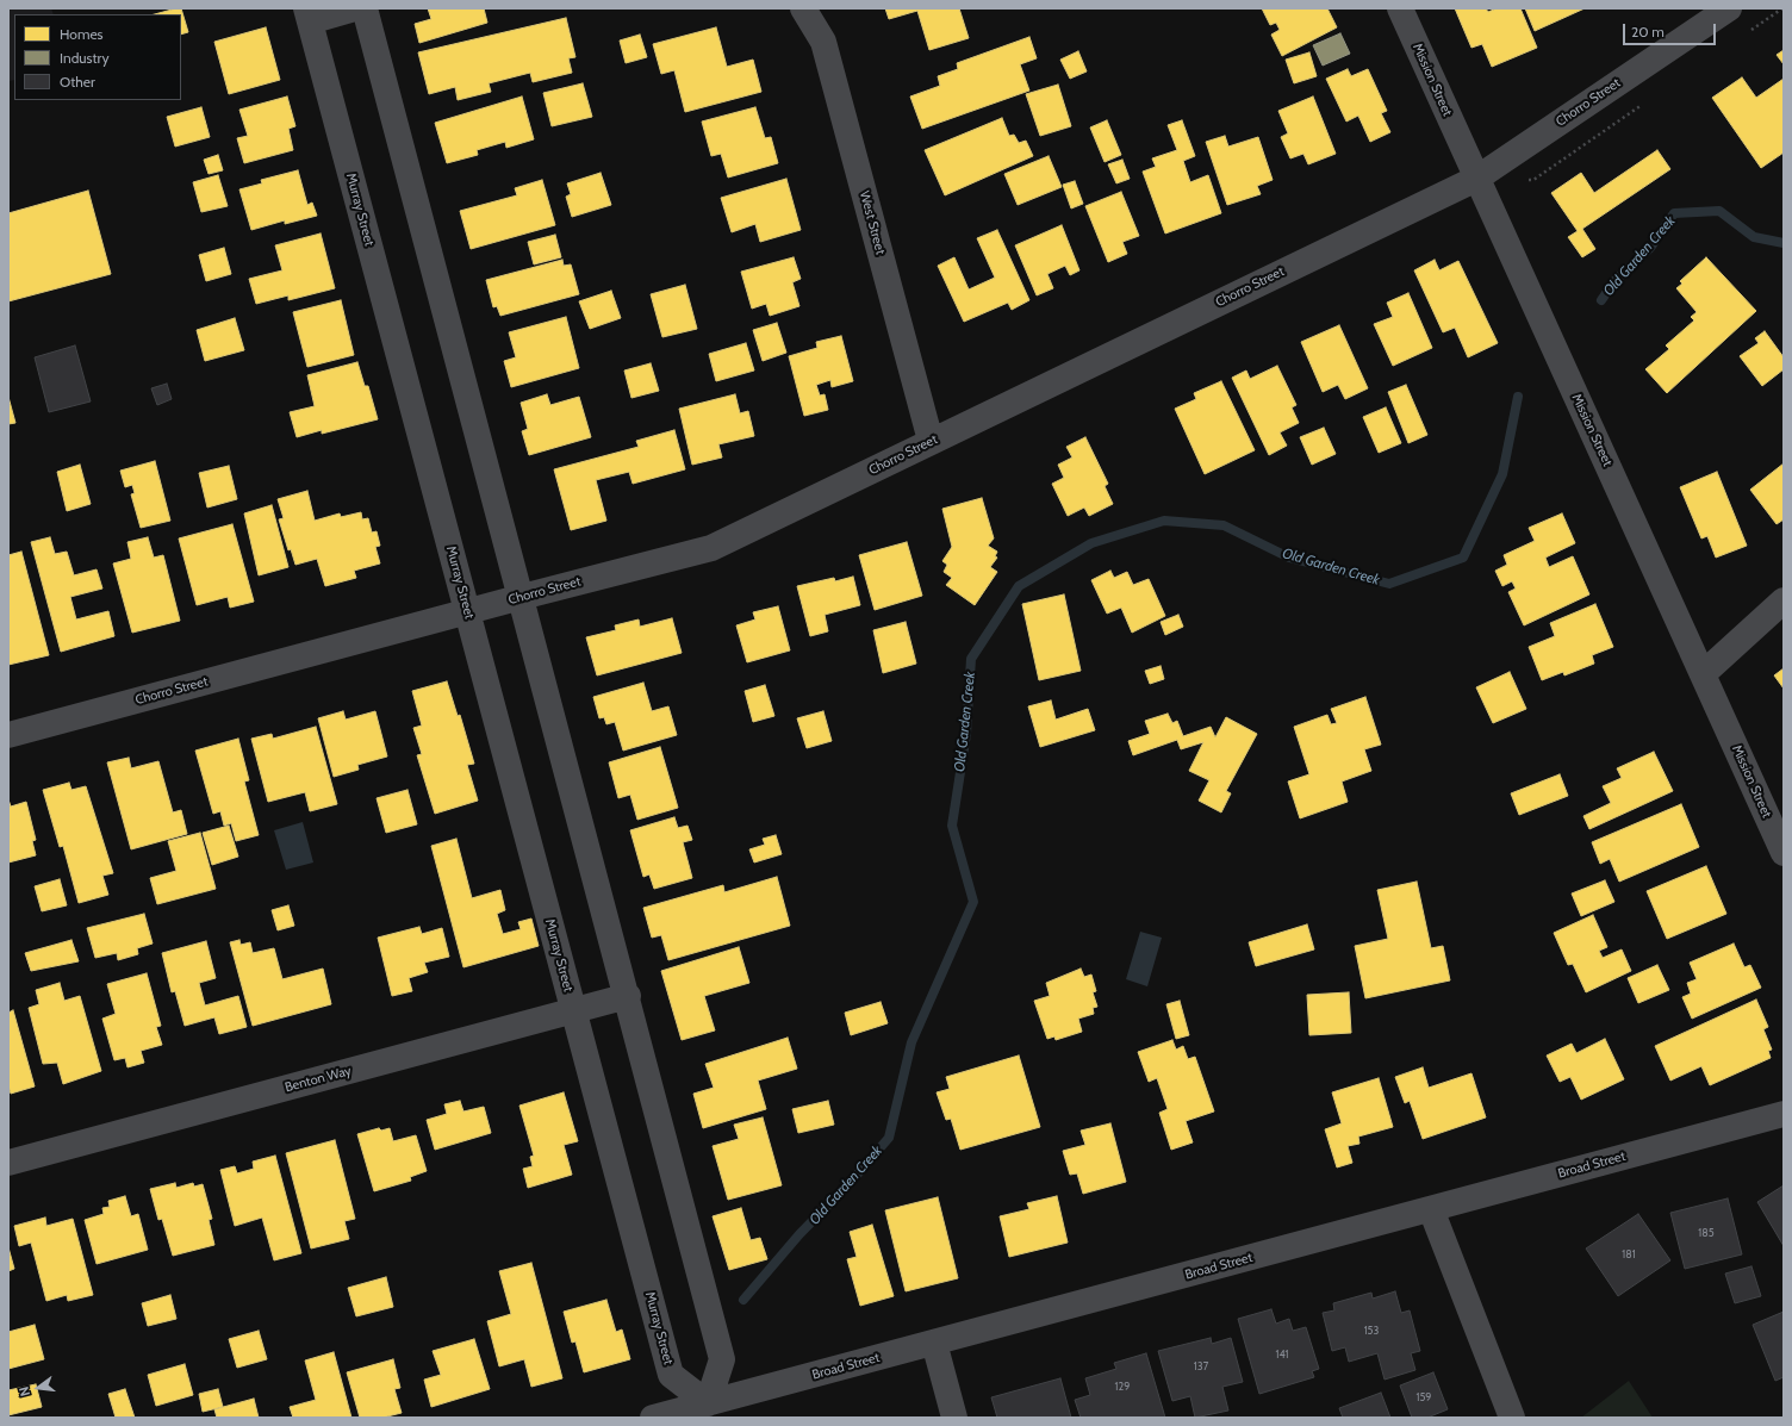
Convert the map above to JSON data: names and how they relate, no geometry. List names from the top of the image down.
{
  "streets": {
    "street": [
      "Mission Street",
      "Chorro Street",
      "Murray Street",
      "West Street",
      "Benton Way",
      "Broad Street"
    ]
  },
  "crossings": [
    ["Mission Street", "Chorro Street"],
    ["Chorro Street", "Murray Street"],
    ["Chorro Street", "West Street"],
    ["Murray Street", "Benton Way"],
    ["Murray Street", "Broad Street"]
  ],
  "water": ["Old Garden Creek"],
  "house_numbers": [
    "185",
    "181",
    "153",
    "141",
    "137",
    "129",
    "159"
  ],
  "legend": ["Homes", "Industry", "Other"],
  "scale_bar": "20 m",
  "north": "left"
}
